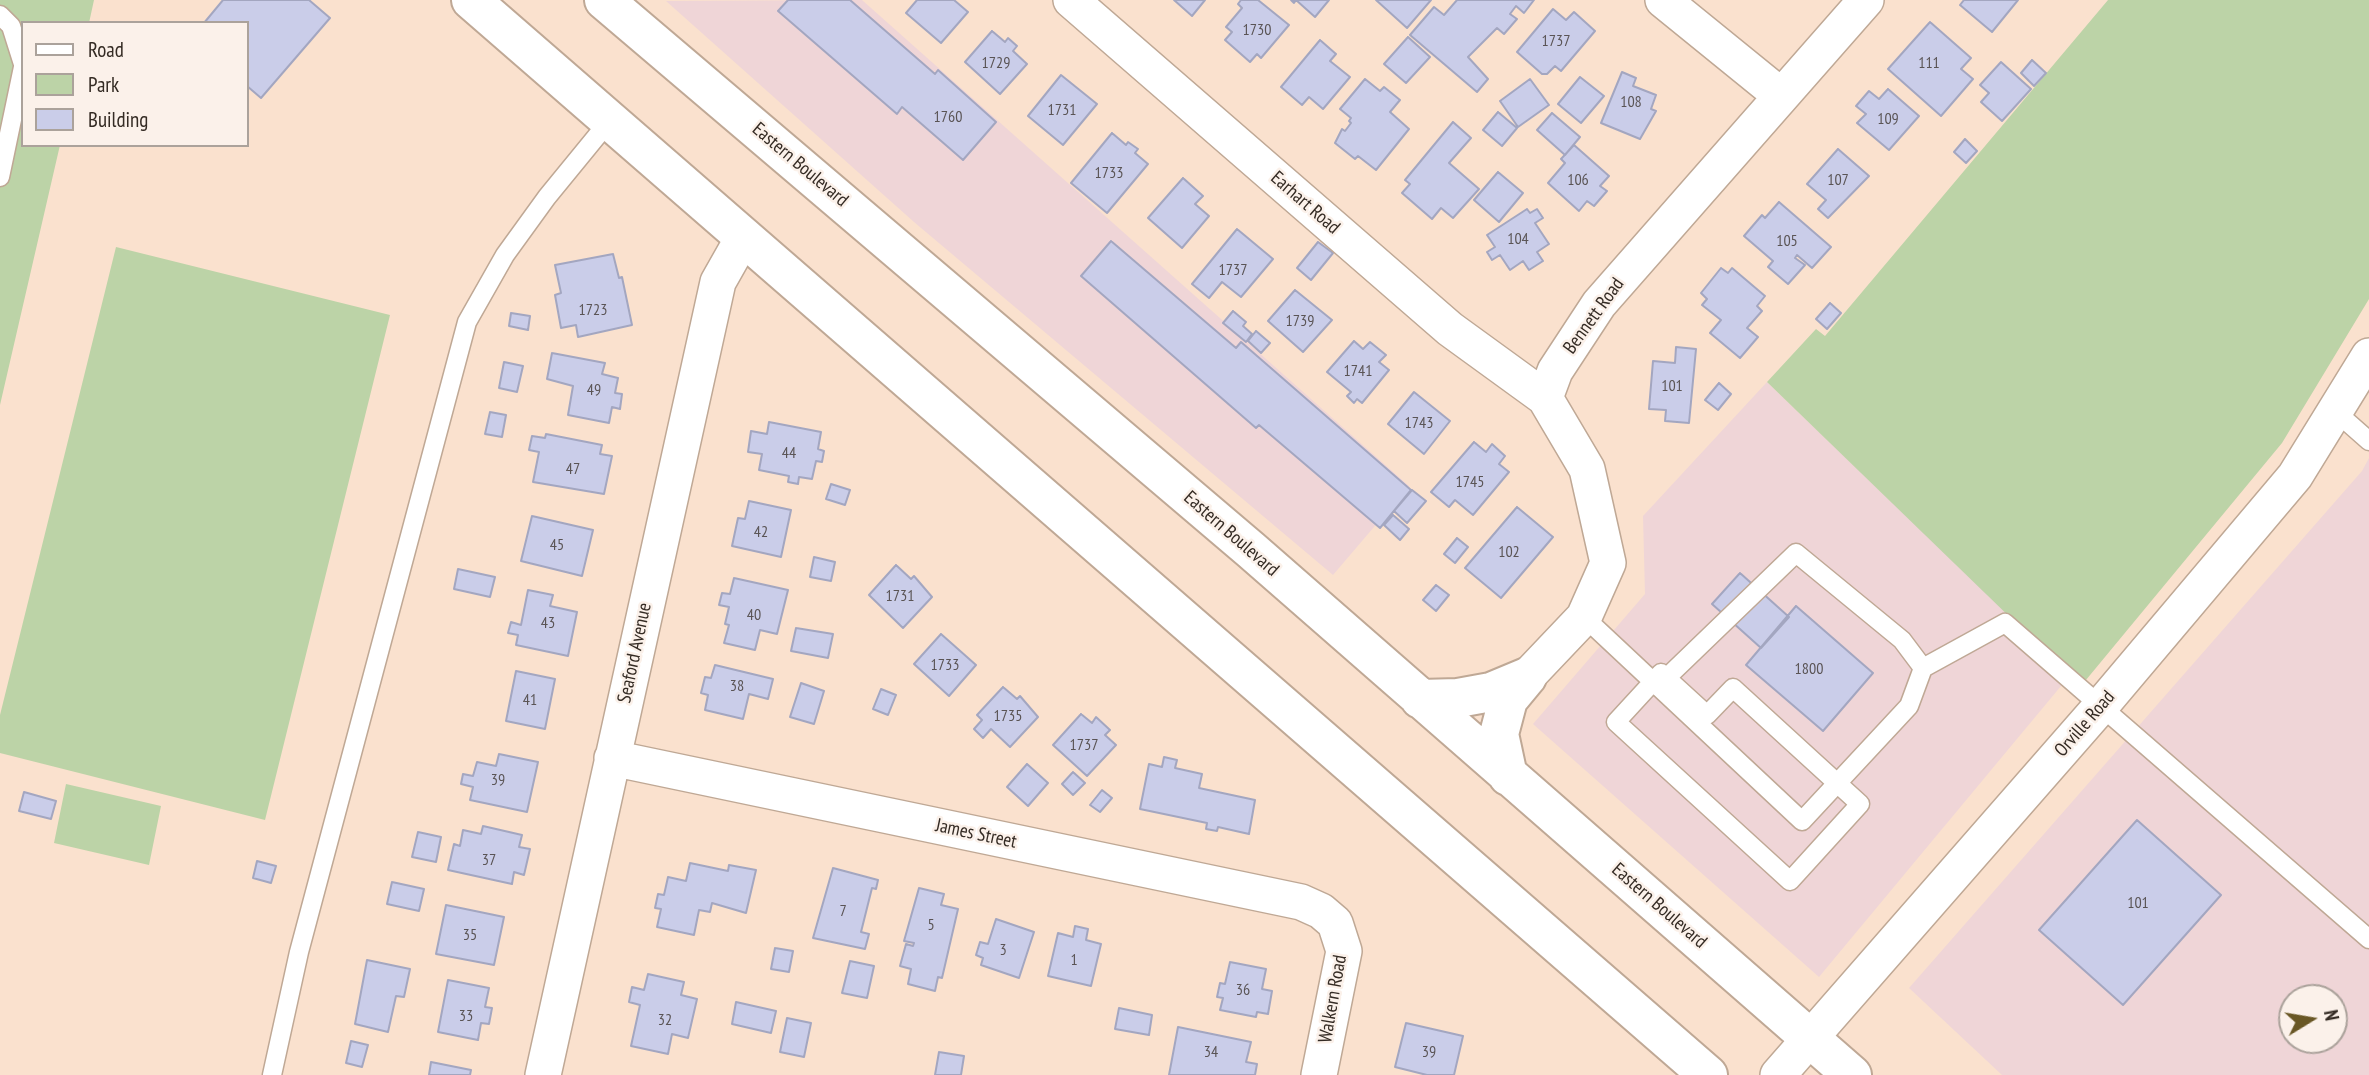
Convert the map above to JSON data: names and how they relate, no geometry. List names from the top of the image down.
{
  "streets": {
    "main road": ["Eastern Boulevard"],
    "street": [
      "Earhart Road",
      "Bennett Road",
      "Seaford Avenue",
      "Orville Road",
      "James Street",
      "Walkern Road"
    ]
  },
  "crossings": [
    ["Eastern Boulevard", "Orville Road"],
    ["Earhart Road", "Bennett Road"],
    ["Seaford Avenue", "James Street"],
    ["James Street", "Walkern Road"]
  ],
  "house_numbers": [
    "1730",
    "1737",
    "1729",
    "111",
    "108",
    "1731",
    "1760",
    "109",
    "1733",
    "106",
    "107",
    "104",
    "105",
    "1737",
    "1723",
    "1739",
    "1741",
    "101",
    "49",
    "1743",
    "44",
    "47",
    "1745",
    "42",
    "45",
    "102",
    "1731",
    "40",
    "43",
    "1733",
    "1800",
    "38",
    "41",
    "1735",
    "1737",
    "39",
    "37",
    "101",
    "7",
    "5",
    "35",
    "3",
    "1",
    "36",
    "33",
    "32",
    "34",
    "39"
  ],
  "legend": ["Road", "Park", "Building"],
  "north": "right"
}
